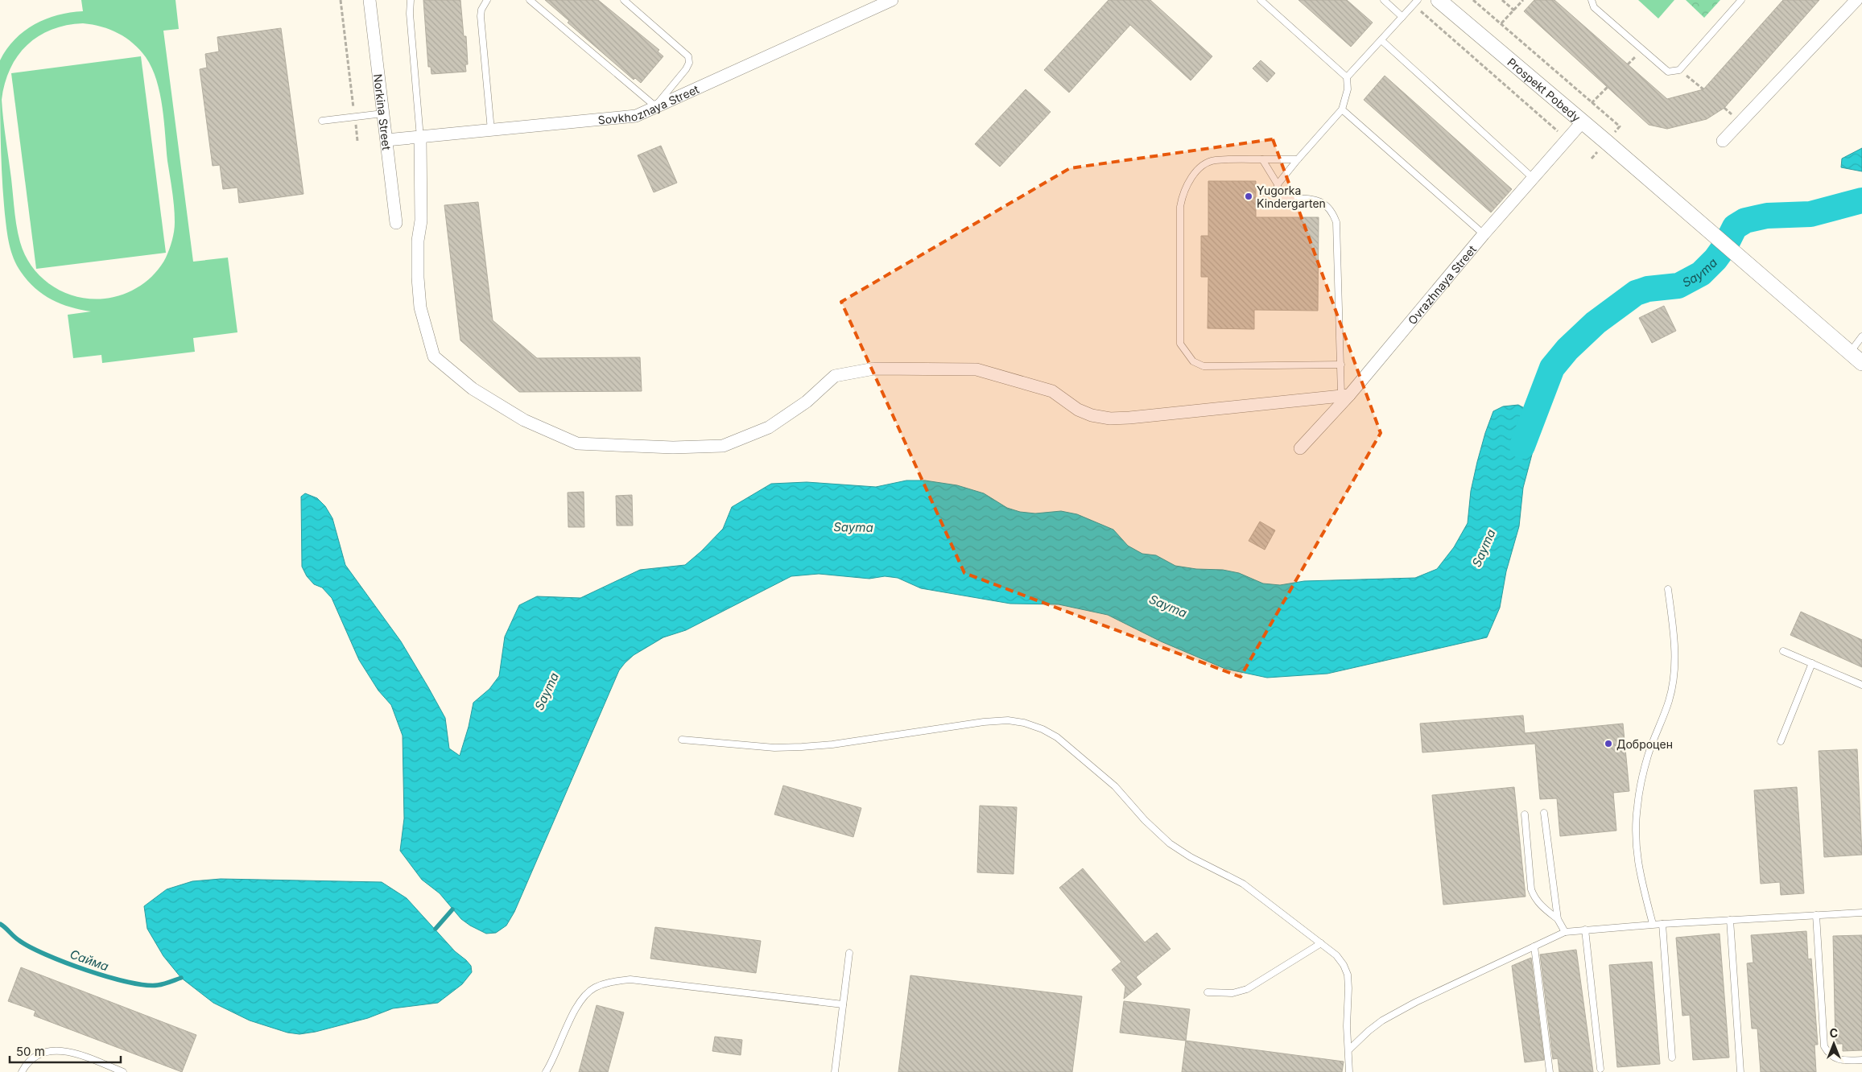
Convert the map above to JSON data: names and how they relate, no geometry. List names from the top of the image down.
{
  "streets": {
    "street": [
      "Prospekt Pobedy",
      "Sovkhoznaya Street",
      "Norkina Street",
      "Ovrazhnaya Street"
    ]
  },
  "crossings": [
    ["Prospekt Pobedy", "Ovrazhnaya Street"],
    ["Sovkhoznaya Street", "Norkina Street"]
  ],
  "water": ["Sayma", "Сайма"],
  "places": ["Yugorka Kindergarten", "Доброцен"],
  "scale_bar": "50 m",
  "north": "top"
}
